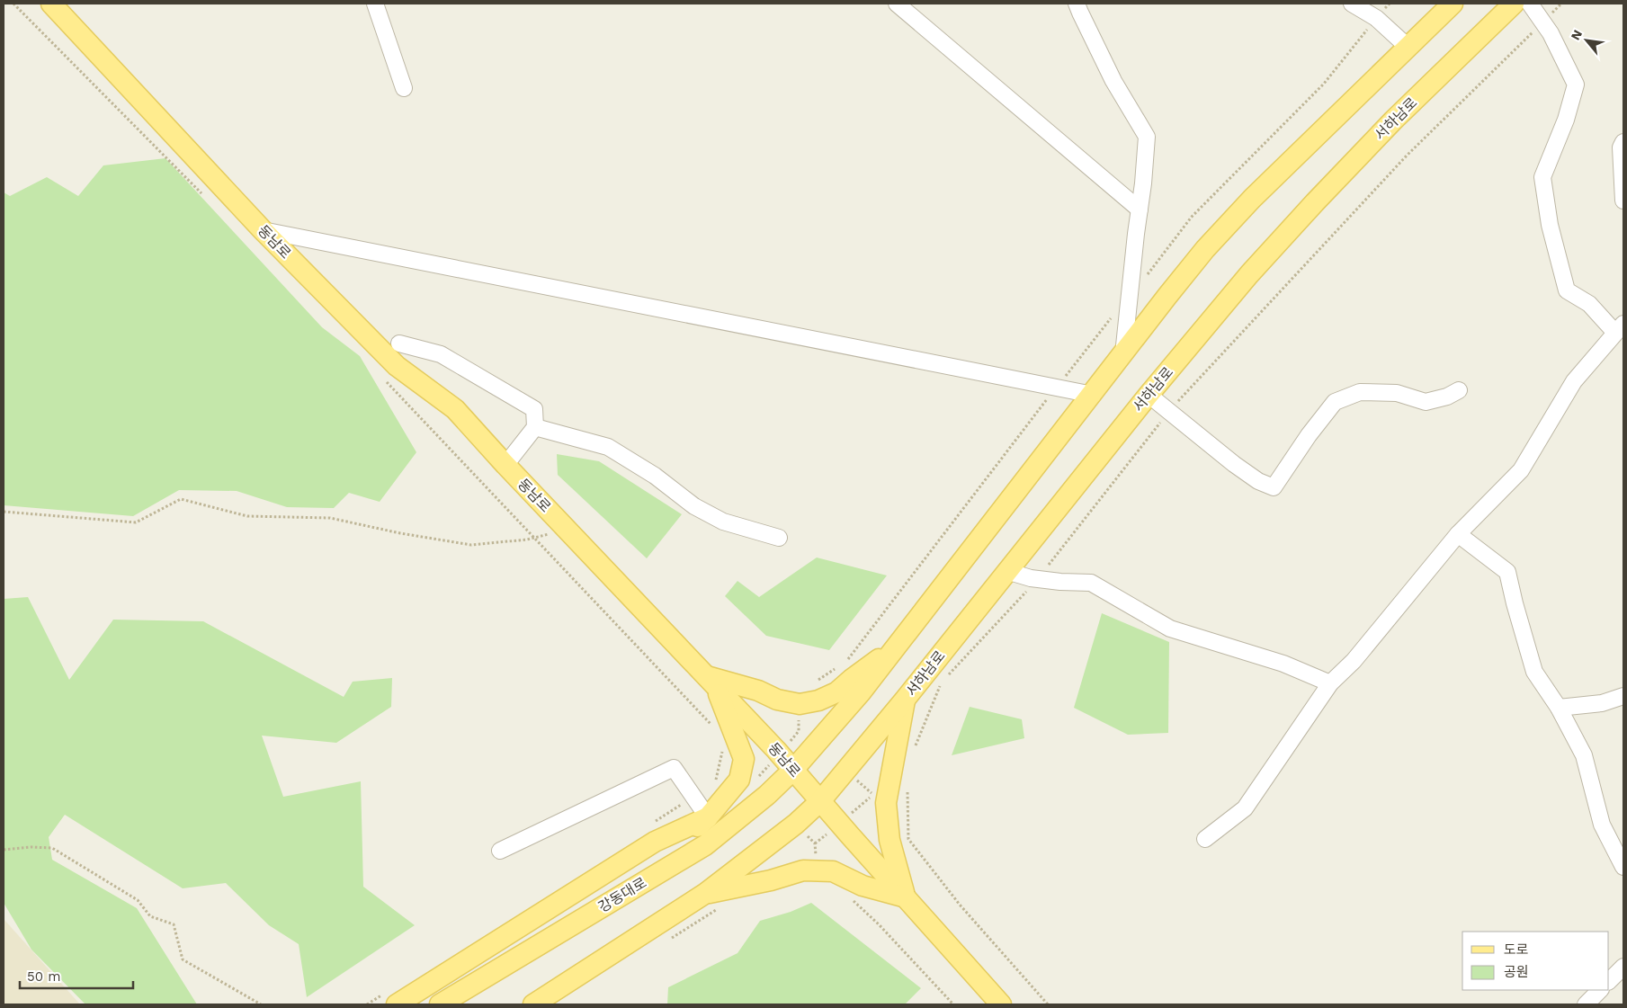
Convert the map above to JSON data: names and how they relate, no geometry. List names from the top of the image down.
{
  "streets": {
    "main road": ["서하남로", "동남로", "강동대로"]
  },
  "crossings": [
    ["서하남로", "동남로"],
    ["동남로", "강동대로"]
  ],
  "legend": ["도로", "공원"],
  "scale_bar": "50 m",
  "north": "top left"
}
